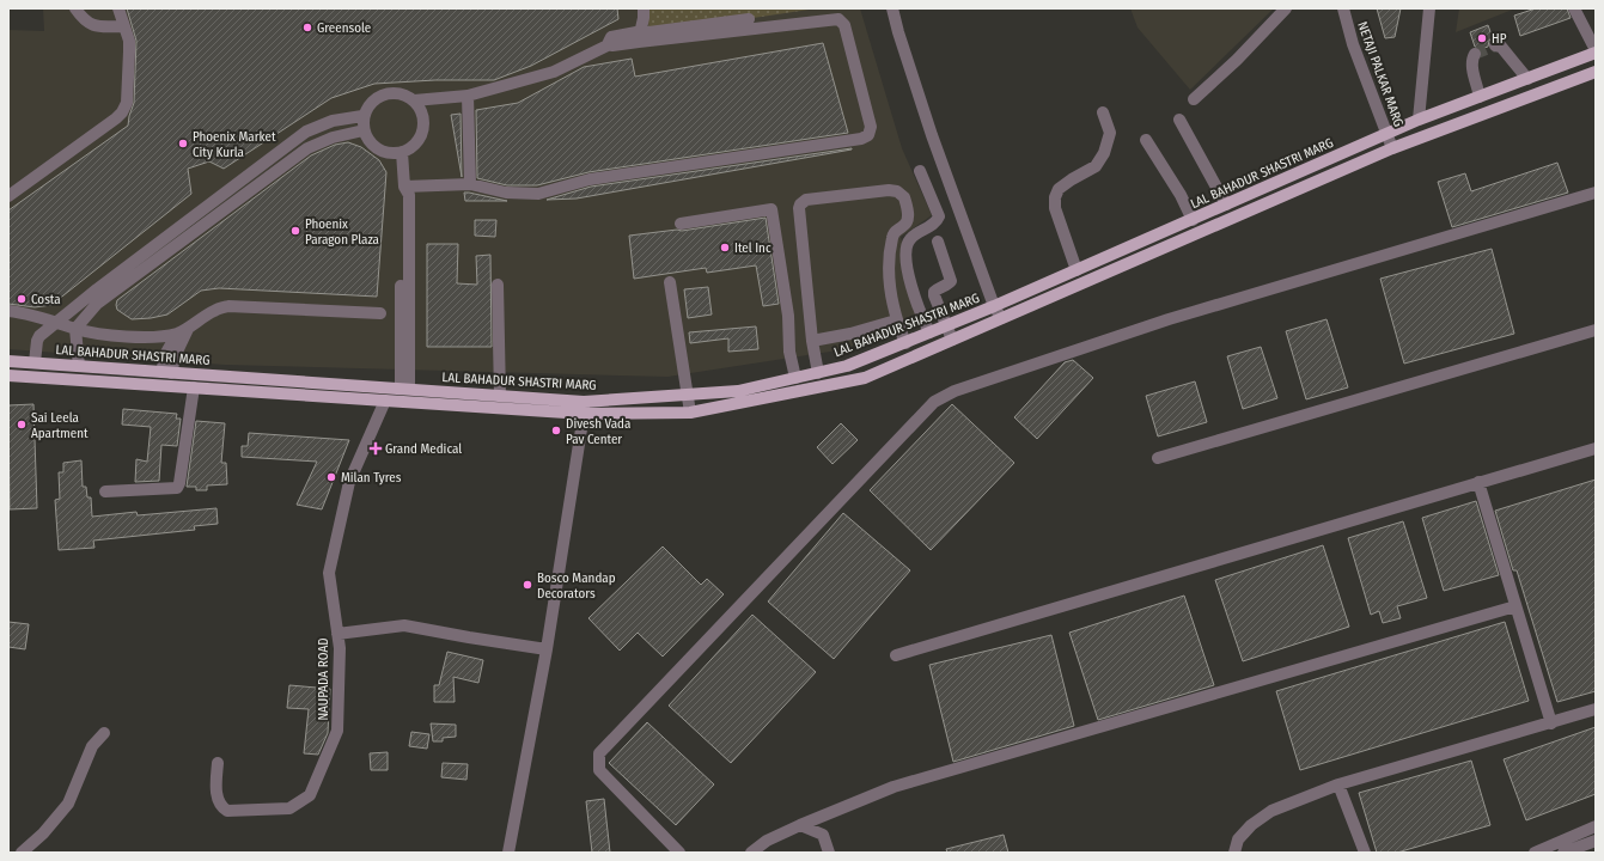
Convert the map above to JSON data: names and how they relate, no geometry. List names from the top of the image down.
{
  "streets": {
    "main road": ["LAL BAHADUR SHASTRI MARG"],
    "street": ["NETAJI PALKAR MARG", "NAUPADA ROAD"]
  },
  "crossings": [
    ["NETAJI PALKAR MARG", "LAL BAHADUR SHASTRI MARG"],
    ["LAL BAHADUR SHASTRI MARG", "NAUPADA ROAD"]
  ],
  "places": {
    "other": [
      "Greensole",
      "HP",
      "Phoenix Market City Kurla",
      "Phoenix Paragon Plaza",
      "Itel Inc",
      "Costa",
      "Sai Leela Apartment",
      "Divesh Vada Pav Center",
      "Milan Tyres",
      "Bosco Mandap Decorators"
    ],
    "health": ["Grand Medical"]
  }
}
